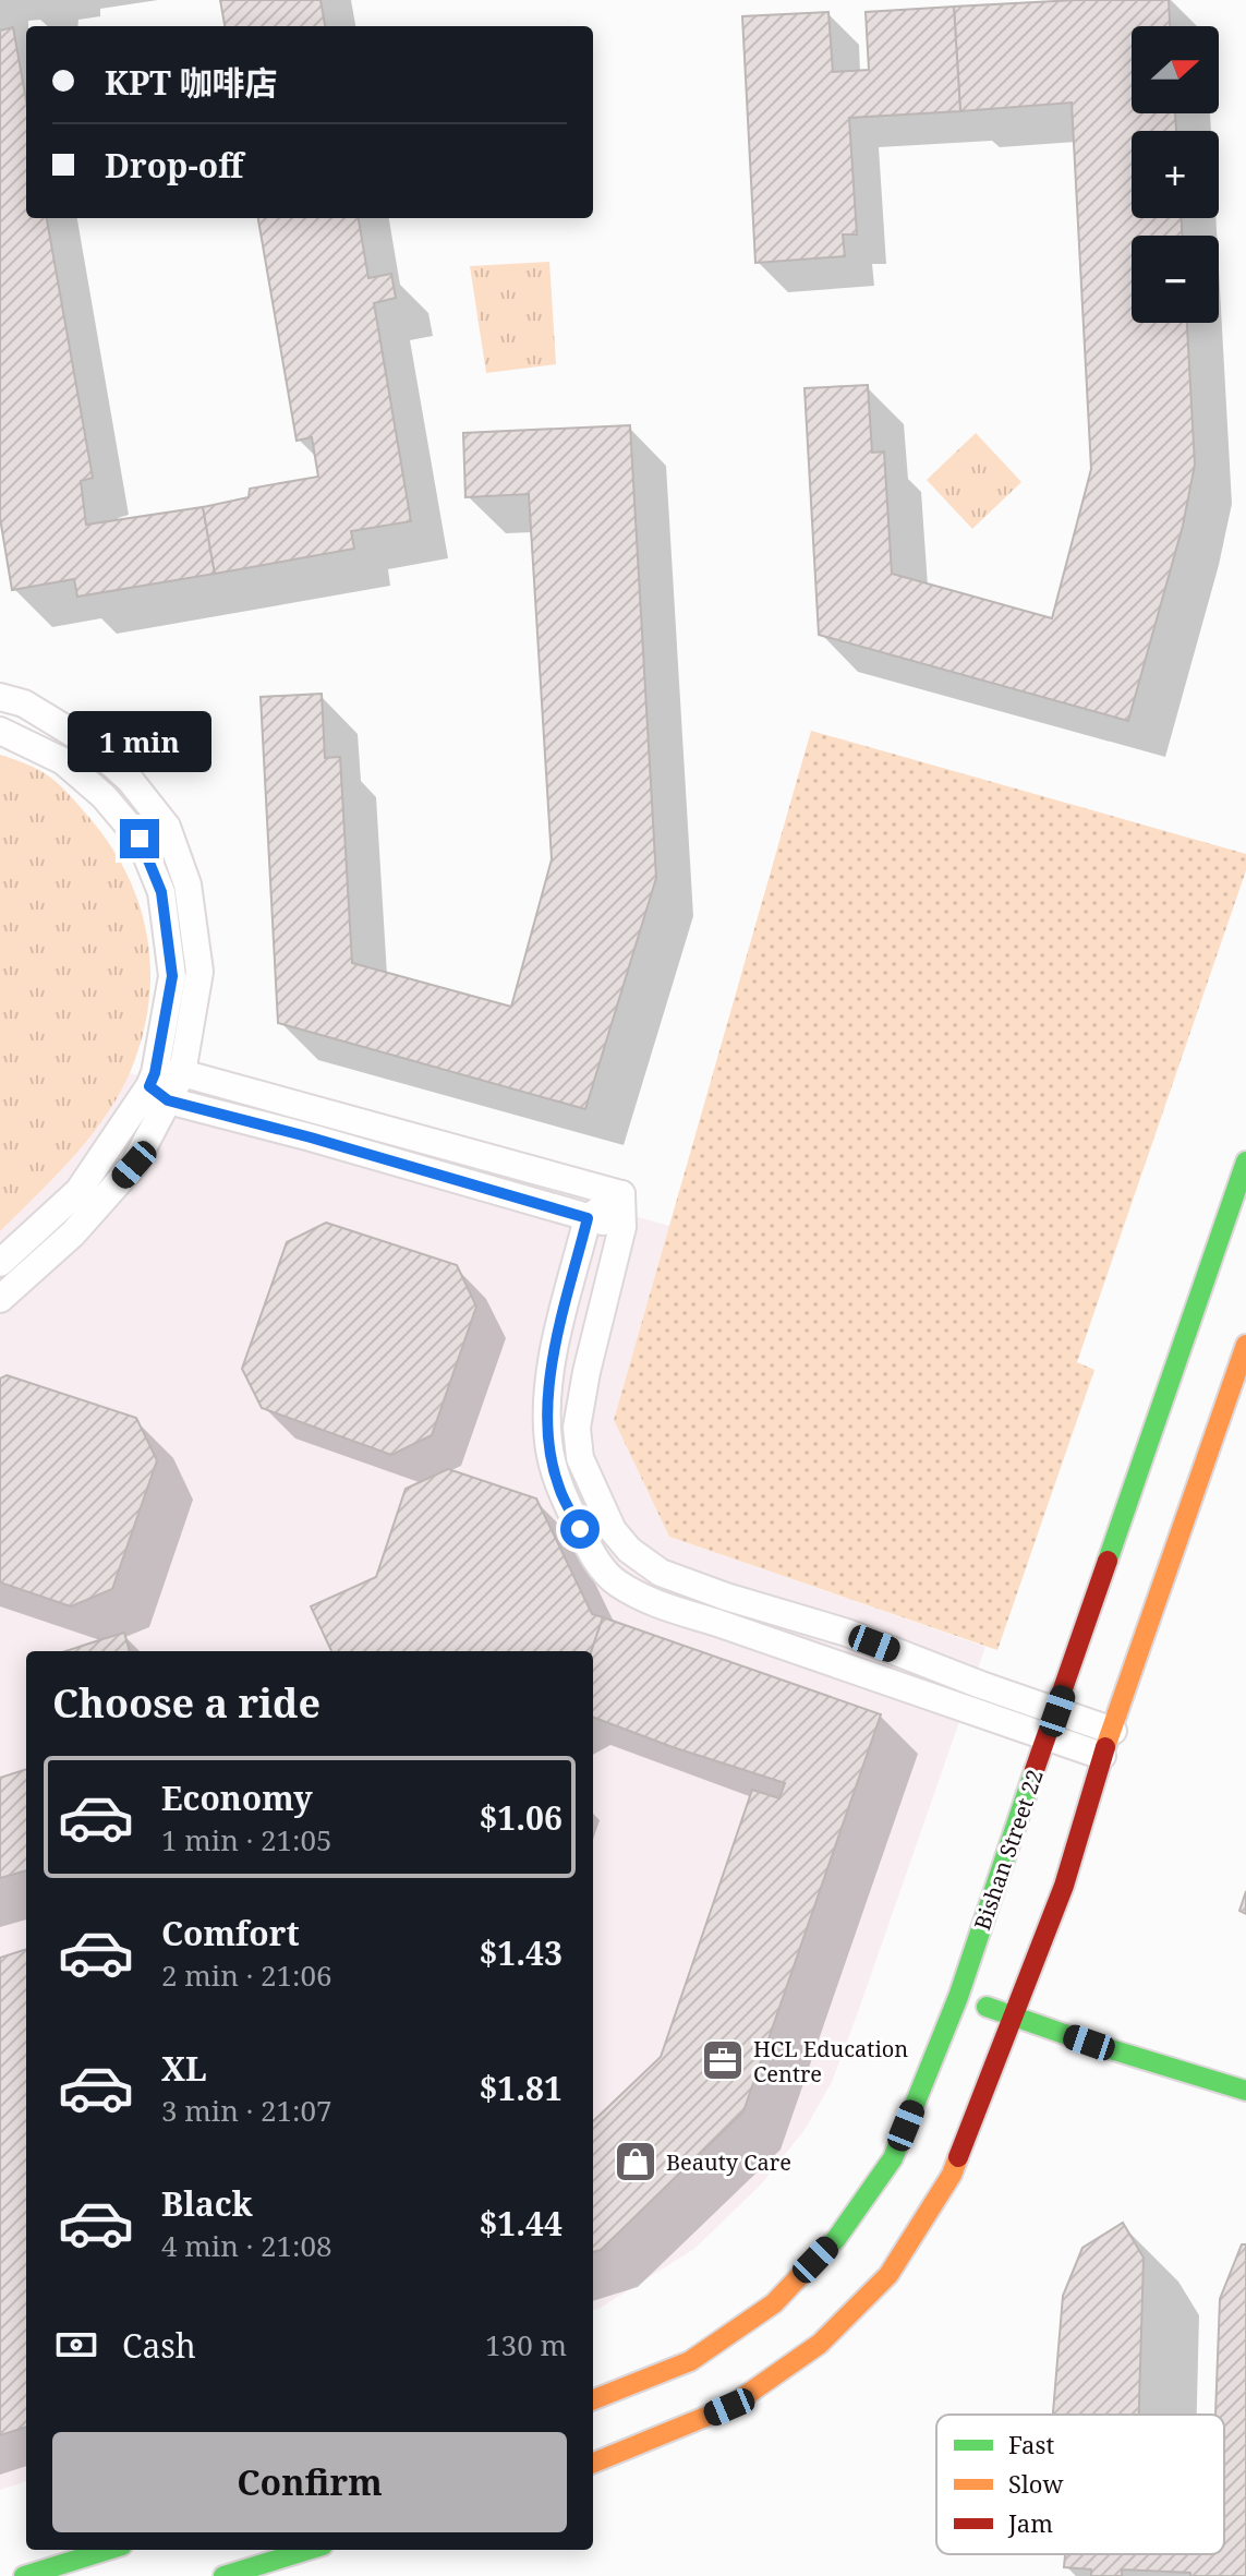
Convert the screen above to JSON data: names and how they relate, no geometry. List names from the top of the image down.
{
  "streets": {
    "main road": ["Bishan Street 22"]
  },
  "places": {
    "office": ["HCL Education Centre"],
    "shop": ["Beauty Care"]
  },
  "legend": ["Fast", "Slow", "Jam"],
  "north": "right",
  "page": {
    "map_buttons": ["+", "−"],
    "banner": ["KPT 咖啡店", "Drop-off"],
    "bubble": "1 min",
    "heading": "Choose a ride",
    "list": [
      {
        "name": "Economy",
        "note": "1 min · 21:05",
        "value": "$1.06"
      },
      {
        "name": "Comfort",
        "note": "2 min · 21:06",
        "value": "$1.43"
      },
      {
        "name": "XL",
        "note": "3 min · 21:07",
        "value": "$1.81"
      },
      {
        "name": "Black",
        "note": "4 min · 21:08",
        "value": "$1.44"
      }
    ],
    "pay": ["Cash", "130 m"],
    "buttons": "Confirm"
  }
}
